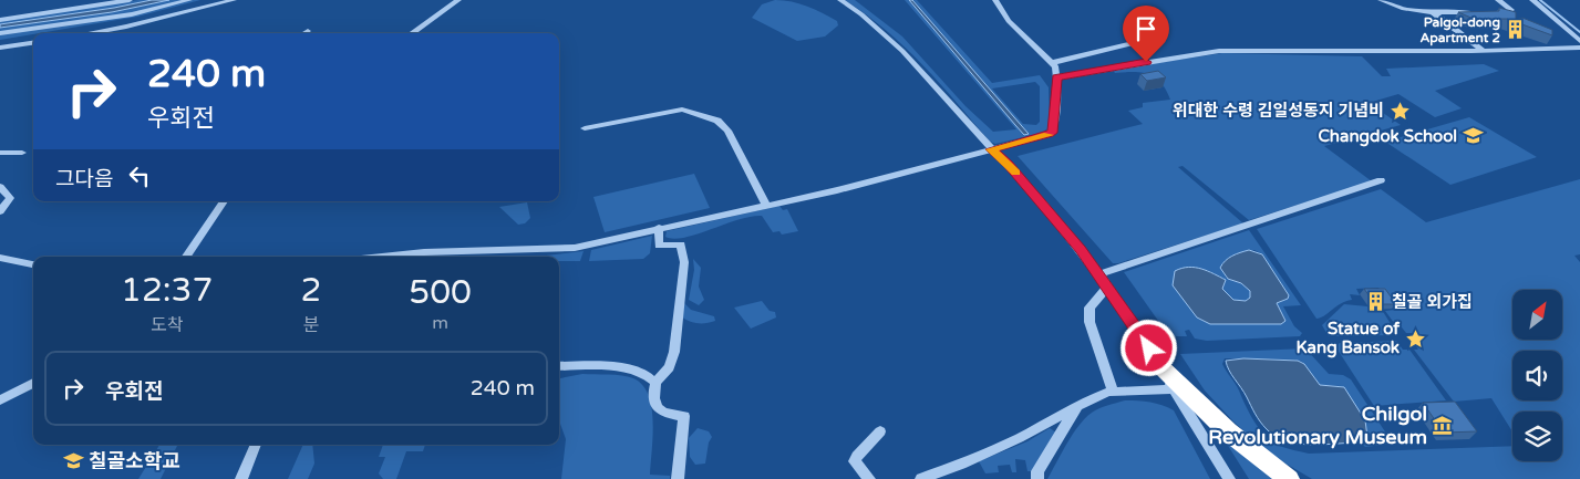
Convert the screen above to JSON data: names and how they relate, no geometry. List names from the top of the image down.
{
  "places": {
    "building": ["Palgol-dong Apartment 2", "칠골 외가집"],
    "place": ["위대한 수령 김일성동지 기념비", "Statue of Kang Bansok"],
    "school or university": ["Changdok School", "칠골소학교"],
    "museum": ["Chilgol Revolutionary Museum"]
  },
  "north": "top right",
  "page": {
    "turn": ["240 m", "우회전"],
    "then": "그다음",
    "eta": [
      "12:37",
      "도착",
      "2",
      "분",
      "500",
      "m"
    ],
    "list": [
      {
        "name": "우회전",
        "value": "240 m"
      }
    ]
  }
}
